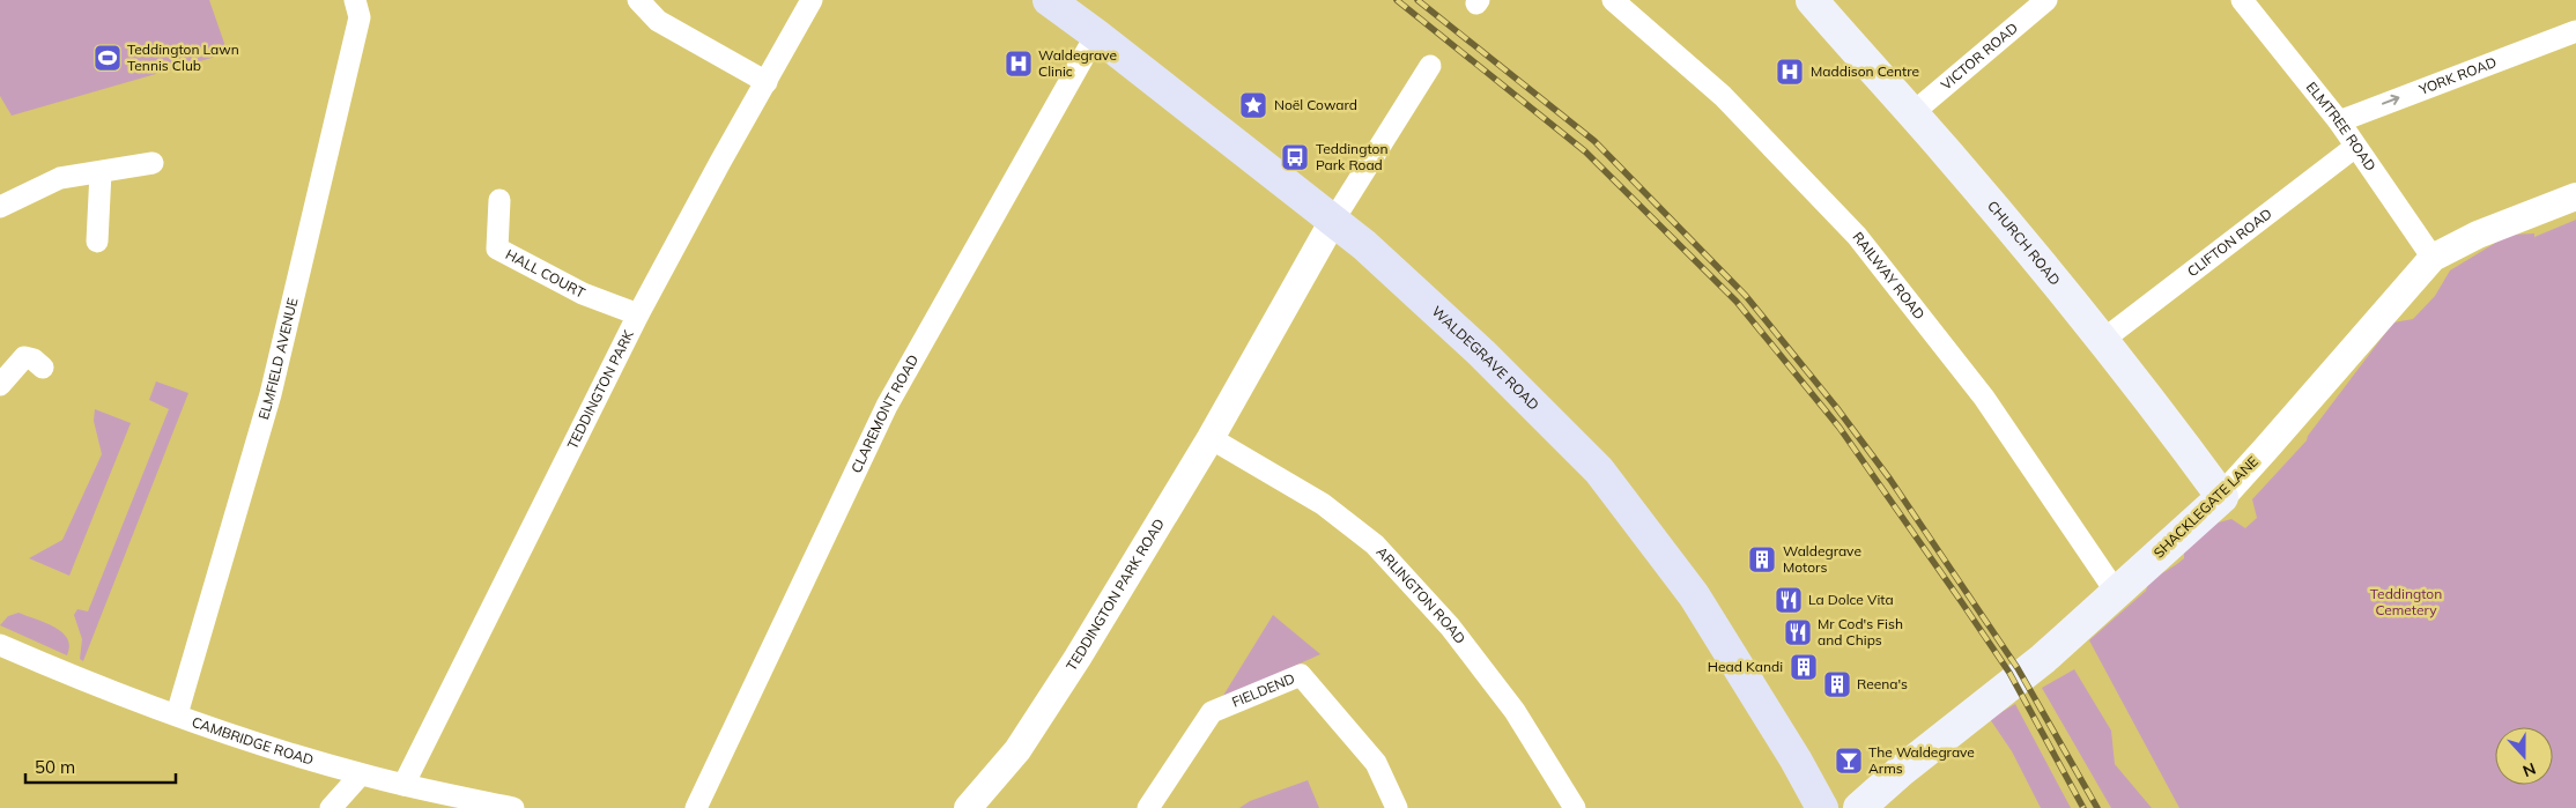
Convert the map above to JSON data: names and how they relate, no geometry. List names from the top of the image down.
{
  "streets": {
    "main road": ["CHURCH ROAD", "WALDEGRAVE ROAD", "SHACKLEGATE LANE"],
    "street": [
      "VICTOR ROAD",
      "YORK ROAD",
      "ELMTREE ROAD",
      "CLIFTON ROAD",
      "HALL COURT",
      "RAILWAY ROAD",
      "ELMFIELD AVENUE",
      "TEDDINGTON PARK",
      "CLAREMONT ROAD",
      "TEDDINGTON PARK ROAD",
      "ARLINGTON ROAD",
      "FIELDEND",
      "CAMBRIDGE ROAD"
    ]
  },
  "crossings": [
    ["VICTOR ROAD", "CHURCH ROAD"],
    ["YORK ROAD", "ELMTREE ROAD"],
    ["ELMTREE ROAD", "CLIFTON ROAD"],
    ["ELMTREE ROAD", "SHACKLEGATE LANE"],
    ["CHURCH ROAD", "CLIFTON ROAD"],
    ["CHURCH ROAD", "SHACKLEGATE LANE"],
    ["HALL COURT", "TEDDINGTON PARK"],
    ["RAILWAY ROAD", "SHACKLEGATE LANE"],
    ["WALDEGRAVE ROAD", "CLAREMONT ROAD"],
    ["WALDEGRAVE ROAD", "TEDDINGTON PARK ROAD"],
    ["ELMFIELD AVENUE", "CAMBRIDGE ROAD"],
    ["TEDDINGTON PARK", "CAMBRIDGE ROAD"],
    ["TEDDINGTON PARK ROAD", "ARLINGTON ROAD"]
  ],
  "one_way": ["YORK ROAD"],
  "parks": ["Teddington Cemetery"],
  "places": {
    "sports": ["Teddington Lawn Tennis Club"],
    "hospital": ["Waldegrave Clinic", "Maddison Centre"],
    "place": ["Noël Coward"],
    "bus stop": ["Teddington Park Road"],
    "building": ["Waldegrave Motors", "Head Kandi", "Reena's"],
    "restaurant": ["La Dolce Vita", "Mr Cod's Fish and Chips"],
    "bar": ["The Waldegrave Arms"]
  },
  "scale_bar": "50 m",
  "north": "bottom"
}
